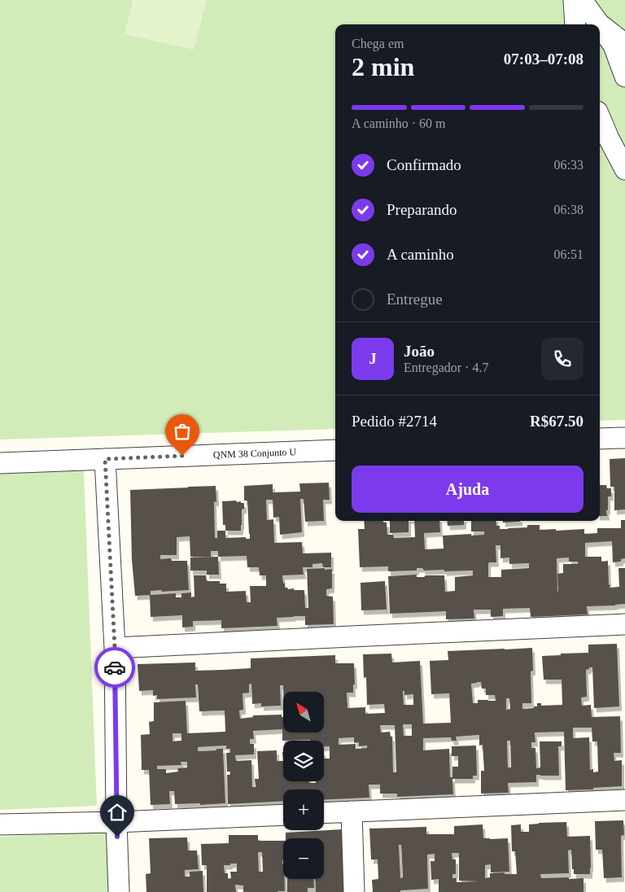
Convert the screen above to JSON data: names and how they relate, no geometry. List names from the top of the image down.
{
  "streets": {
    "street": ["QNM 38 Conjunto U"]
  },
  "north": "top left",
  "page": {
    "heading": ["2 min", "Chega em", "07:03–07:08"],
    "panel": [
      "João",
      "Entregador · 4.7",
      "Pedido #2714",
      "R$67.50"
    ],
    "bar": "A caminho · 60 m",
    "list": [
      ["Confirmado", "06:33"],
      ["Preparando", "06:38"],
      ["A caminho", "06:51"],
      "Entregue"
    ],
    "round": "J",
    "buttons": "Ajuda",
    "map_buttons": ["+", "−"]
  }
}
